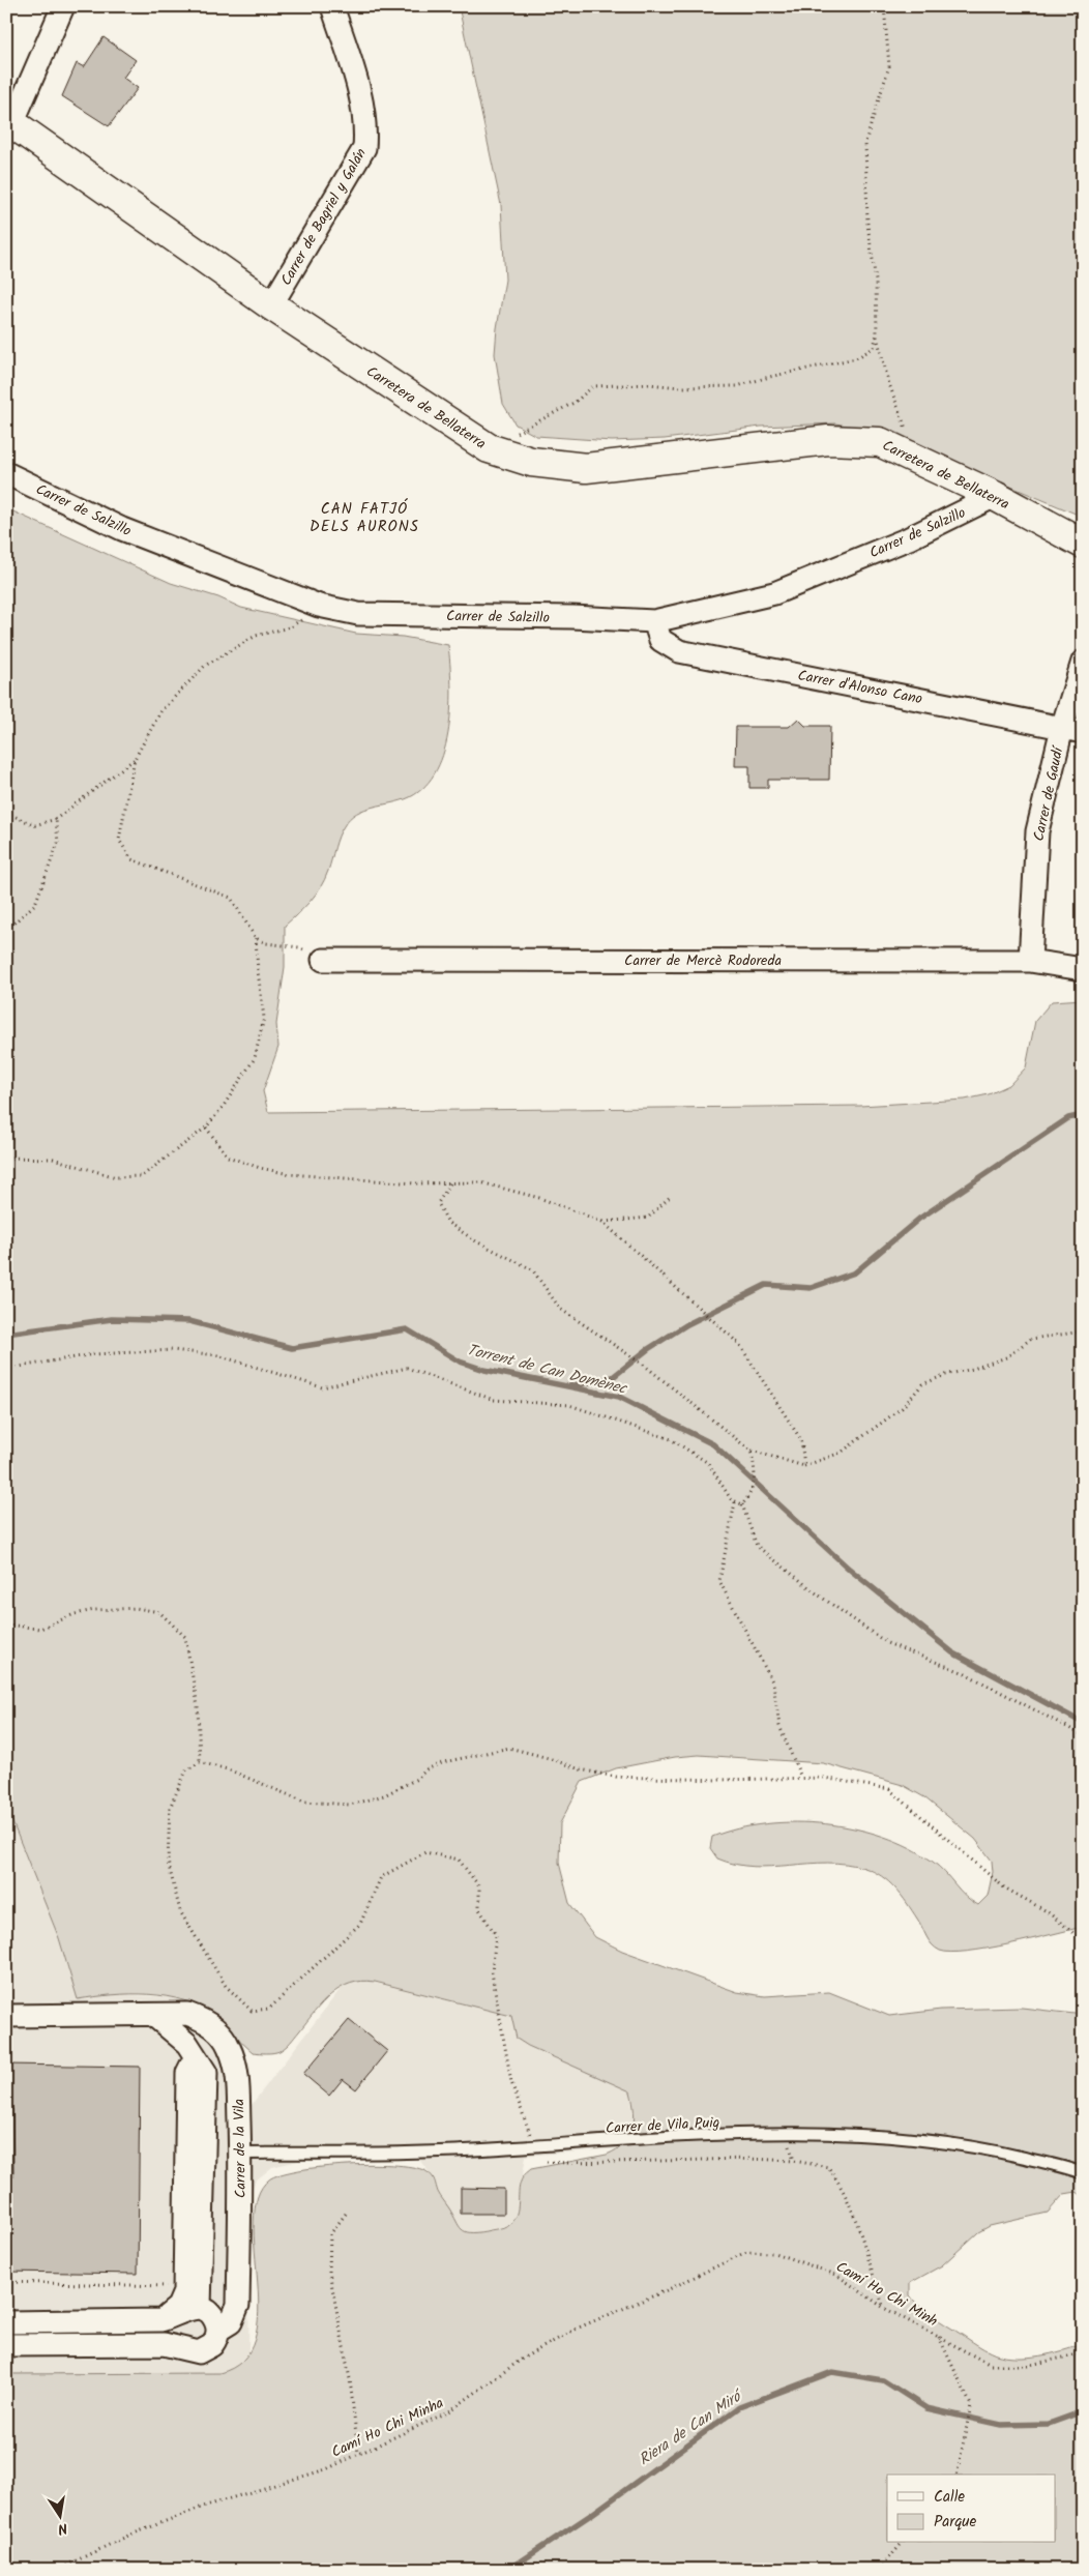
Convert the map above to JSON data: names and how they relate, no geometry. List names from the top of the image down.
{
  "streets": {
    "street": [
      "Carrer de Bagriel y Galán",
      "Carretera de Bellaterra",
      "Carrer de Salzillo",
      "Carrer d'Alonso Cano",
      "Carrer de Gaudí",
      "Carrer de Mercè Rodoreda",
      "Carrer de la Vila"
    ],
    "lane": ["Carrer de Vila Puig"],
    "path": ["Camí Ho Chi Minh", "Camí Ho Chi Minha"]
  },
  "crossings": [
    ["Carrer de Bagriel y Galán", "Carretera de Bellaterra"],
    ["Carretera de Bellaterra", "Carrer de Salzillo"],
    ["Carrer de Salzillo", "Carrer d'Alonso Cano"],
    ["Carrer d'Alonso Cano", "Carrer de Gaudí"],
    ["Carrer de Gaudí", "Carrer de Mercè Rodoreda"],
    ["Carrer de Vila Puig", "Carrer de la Vila"],
    ["Camí Ho Chi Minh", "Camí Ho Chi Minha"]
  ],
  "districts": ["CAN FATJÓ DELS AURONS"],
  "water": ["Torrent de Can Domènec", "Riera de Can Miró"],
  "legend": ["Calle", "Parque"],
  "north": "bottom"
}
